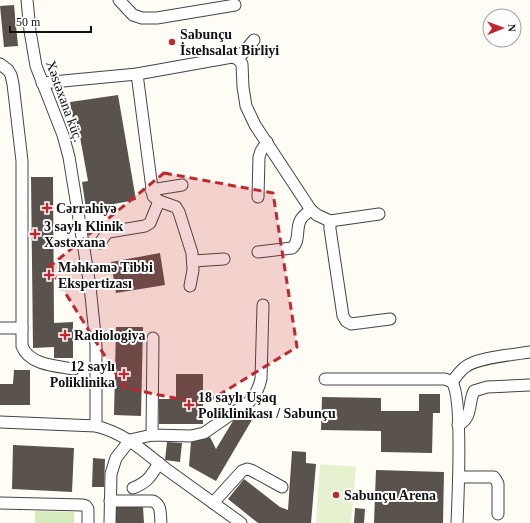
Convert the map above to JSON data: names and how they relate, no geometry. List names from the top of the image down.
{
  "streets": {
    "street": ["Xəstəxana küç."]
  },
  "places": {
    "other": ["Sabunçu İstehsalat Birliyi", "Sabunçu Arena"],
    "health": [
      "Cərrahiyə",
      "3 saylı Klinik Xəstəxana",
      "Məhkəmə Tibbi Ekspertizası",
      "Radiologiya",
      "12 saylı Poliklinika",
      "18 saylı Uşaq Poliklinikası / Sabunçu"
    ]
  },
  "scale_bar": "50 m",
  "north": "right"
}
